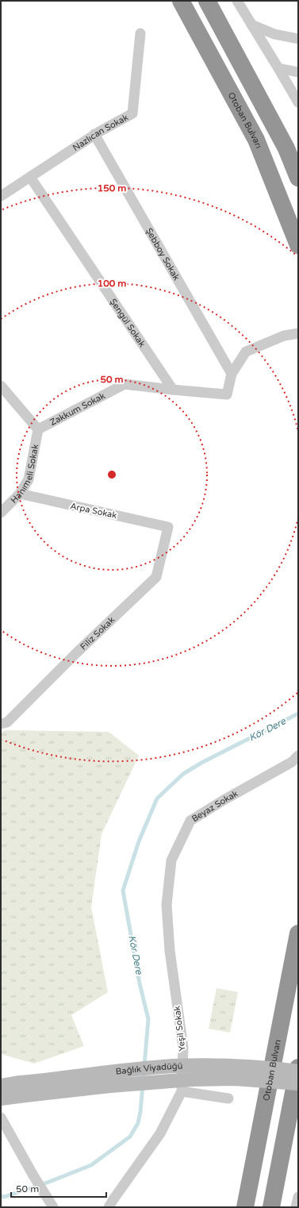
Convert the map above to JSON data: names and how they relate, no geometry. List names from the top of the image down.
{
  "streets": {
    "highway": ["Otoban Bulvarı"],
    "street": [
      "Nazlıcan Sokak",
      "Şebboy Sokak",
      "Şengül Sokak",
      "Zakkum Sokak",
      "Hanımeli Sokak",
      "Arpa Sokak",
      "Filiz Sokak",
      "Beyaz Sokak",
      "Yeşil Sokak",
      "Bağlık Viyadüğü"
    ]
  },
  "crossings": [
    ["Nazlıcan Sokak", "Şebboy Sokak"],
    ["Nazlıcan Sokak", "Şengül Sokak"],
    ["Şebboy Sokak", "Zakkum Sokak"],
    ["Şengül Sokak", "Zakkum Sokak"],
    ["Zakkum Sokak", "Hanımeli Sokak"],
    ["Hanımeli Sokak", "Arpa Sokak"],
    ["Arpa Sokak", "Filiz Sokak"],
    ["Beyaz Sokak", "Yeşil Sokak"]
  ],
  "water": ["Kör Dere"],
  "scale_bar": "50 m",
  "rings": ["150 m", "100 m", "50 m"]
}
